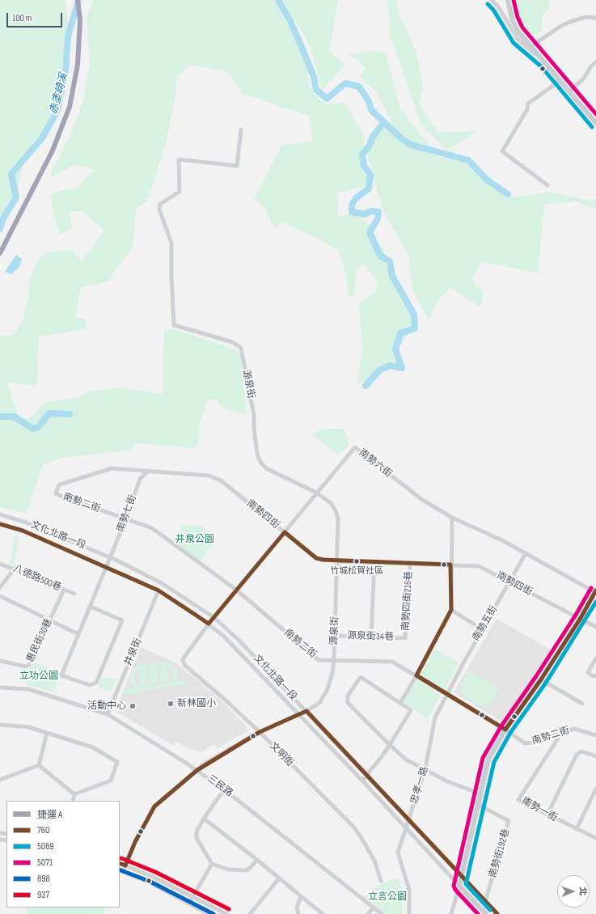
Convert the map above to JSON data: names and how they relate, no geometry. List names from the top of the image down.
{
  "streets": {
    "main road": ["文化北路一段"],
    "street": [
      "源泉街",
      "南勢六街",
      "南勢二街",
      "南勢七街",
      "南勢四街",
      "八德路500巷",
      "南勢四街216巷",
      "南勢五街",
      "源泉街34巷",
      "惠民街30巷",
      "井泉街",
      "文明街",
      "忠孝一路",
      "三民路",
      "南勢一街",
      "南勢街192巷"
    ]
  },
  "crossings": [
    ["源泉街", "南勢六街"],
    ["源泉街", "南勢二街"],
    ["源泉街", "南勢四街"],
    ["源泉街", "文化北路一段"],
    ["源泉街", "源泉街34巷"],
    ["源泉街", "文明街"],
    ["源泉街", "三民路"],
    ["南勢六街", "南勢二街"],
    ["南勢六街", "南勢四街"],
    ["南勢六街", "文化北路一段"],
    ["南勢六街", "南勢五街"],
    ["南勢六街", "文明街"],
    ["南勢二街", "南勢七街"],
    ["南勢二街", "南勢四街"],
    ["南勢二街", "南勢五街"],
    ["南勢二街", "忠孝一路"],
    ["南勢二街", "南勢一街"],
    ["南勢七街", "南勢四街"],
    ["南勢七街", "文化北路一段"],
    ["南勢四街", "南勢四街216巷"],
    ["南勢四街", "南勢五街"],
    ["文化北路一段", "井泉街"],
    ["文化北路一段", "文明街"],
    ["文化北路一段", "忠孝一路"],
    ["文化北路一段", "南勢街192巷"],
    ["八德路500巷", "惠民街30巷"],
    ["南勢四街216巷", "源泉街34巷"],
    ["南勢五街", "忠孝一路"],
    ["井泉街", "三民路"]
  ],
  "water": ["赤塗崎溪"],
  "parks": ["井泉公園", "立功公園", "立言公園"],
  "places": ["竹城松賀社區", "新林國小", "活動中心"],
  "lines": [
    "metro line A",
    "transit line 5071",
    "transit line 5069",
    "transit line 760",
    "transit line 937",
    "transit line 898"
  ],
  "legend": [
    "捷運 A",
    "760",
    "5069",
    "5071",
    "898",
    "937"
  ],
  "scale_bar": "100 m",
  "north": "right"
}
